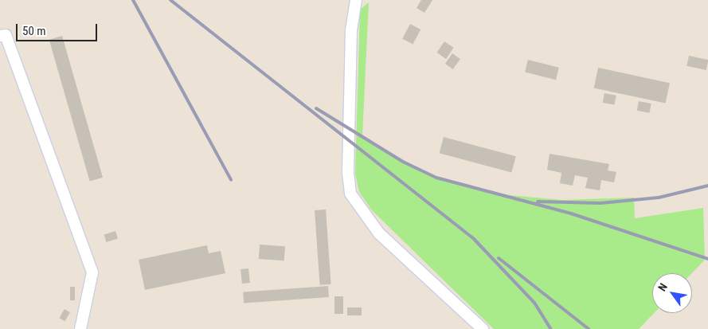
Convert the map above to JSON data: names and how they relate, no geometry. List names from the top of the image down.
{
  "scale_bar": "50 m",
  "north": "top left"
}
